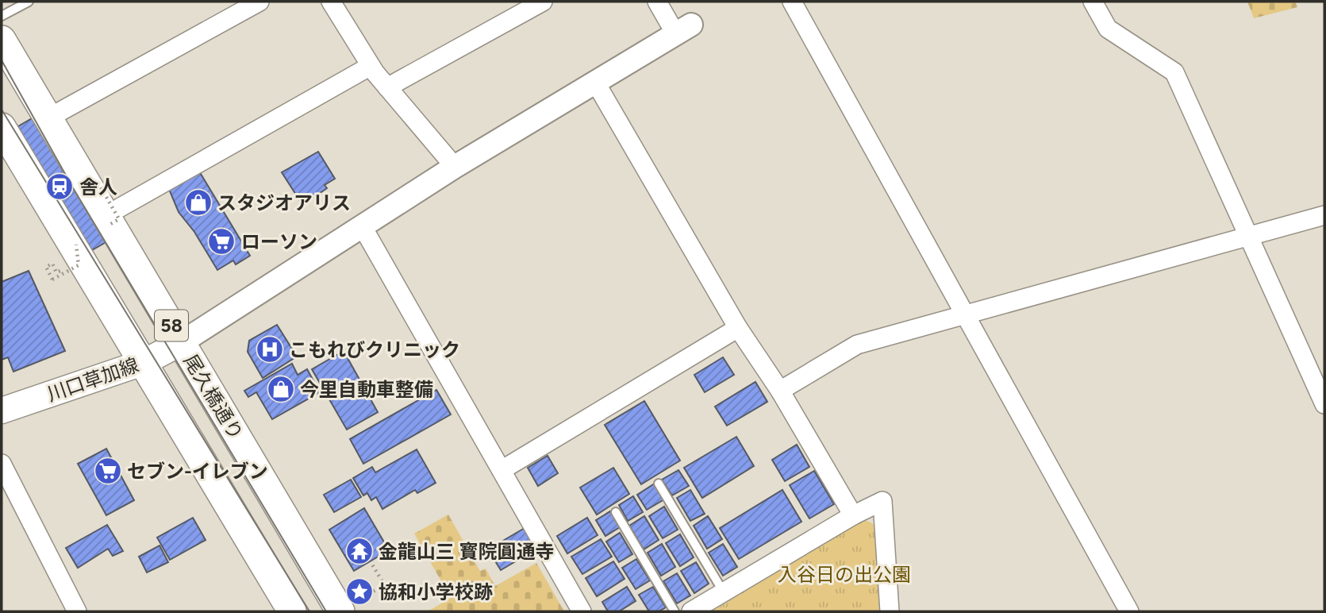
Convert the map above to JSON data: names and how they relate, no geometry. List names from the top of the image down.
{
  "streets": {
    "main road": ["58", "川口草加線", "尾久橋通り"]
  },
  "crossings": [
    ["58", "川口草加線"],
    ["川口草加線", "尾久橋通り"]
  ],
  "parks": ["入谷日の出公園"],
  "places": {
    "station": ["舎人"],
    "shop": ["スタジオアリス", "今里自動車整備"],
    "supermarket": ["ローソン", "セブン-イレブン"],
    "hospital": ["こもれびクリニック"],
    "temple": ["金龍山三 寳院圓通寺"],
    "place": ["協和小学校跡"]
  }
}
